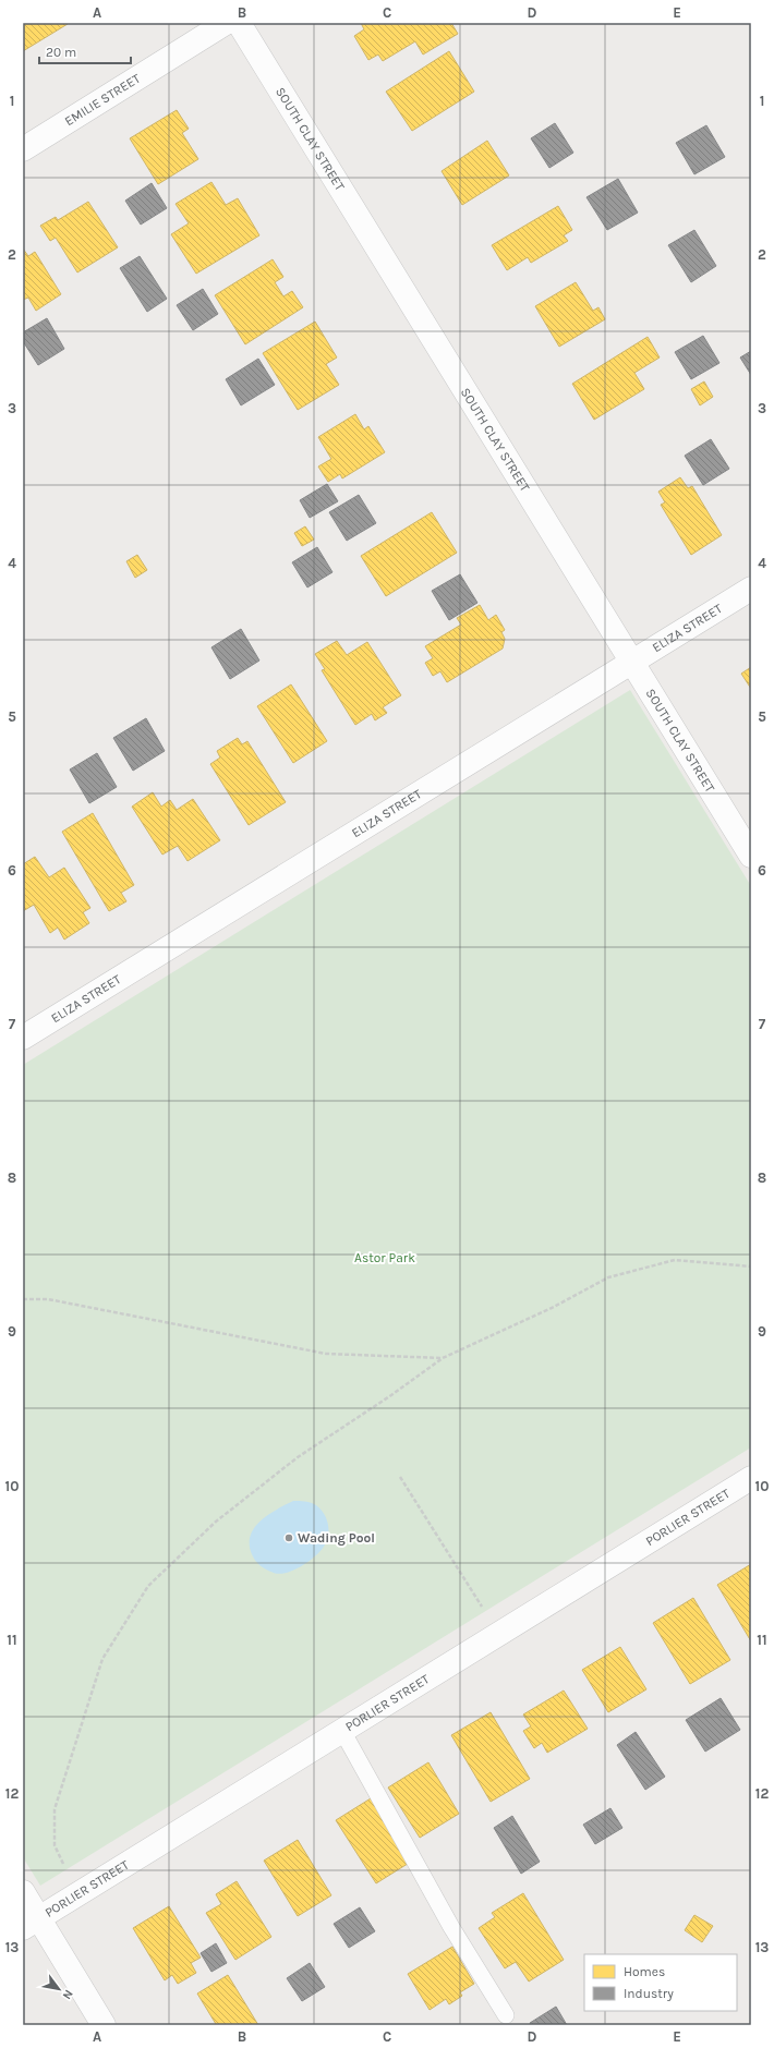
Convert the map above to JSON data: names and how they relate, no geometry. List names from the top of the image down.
{
  "streets": {
    "street": [
      "EMILIE STREET",
      "SOUTH CLAY STREET",
      "ELIZA STREET",
      "PORLIER STREET"
    ]
  },
  "crossings": [
    ["SOUTH CLAY STREET", "ELIZA STREET"]
  ],
  "parks": ["Astor Park"],
  "places": ["Wading Pool"],
  "legend": ["Homes", "Industry"],
  "scale_bar": "20 m",
  "north": "bottom right",
  "grid": {
    "columns": [
      "A",
      "B",
      "C",
      "D",
      "E"
    ],
    "rows": [
      "1",
      "2",
      "3",
      "4",
      "5",
      "6",
      "7",
      "8",
      "9",
      "10",
      "11",
      "12",
      "13"
    ]
  }
}
